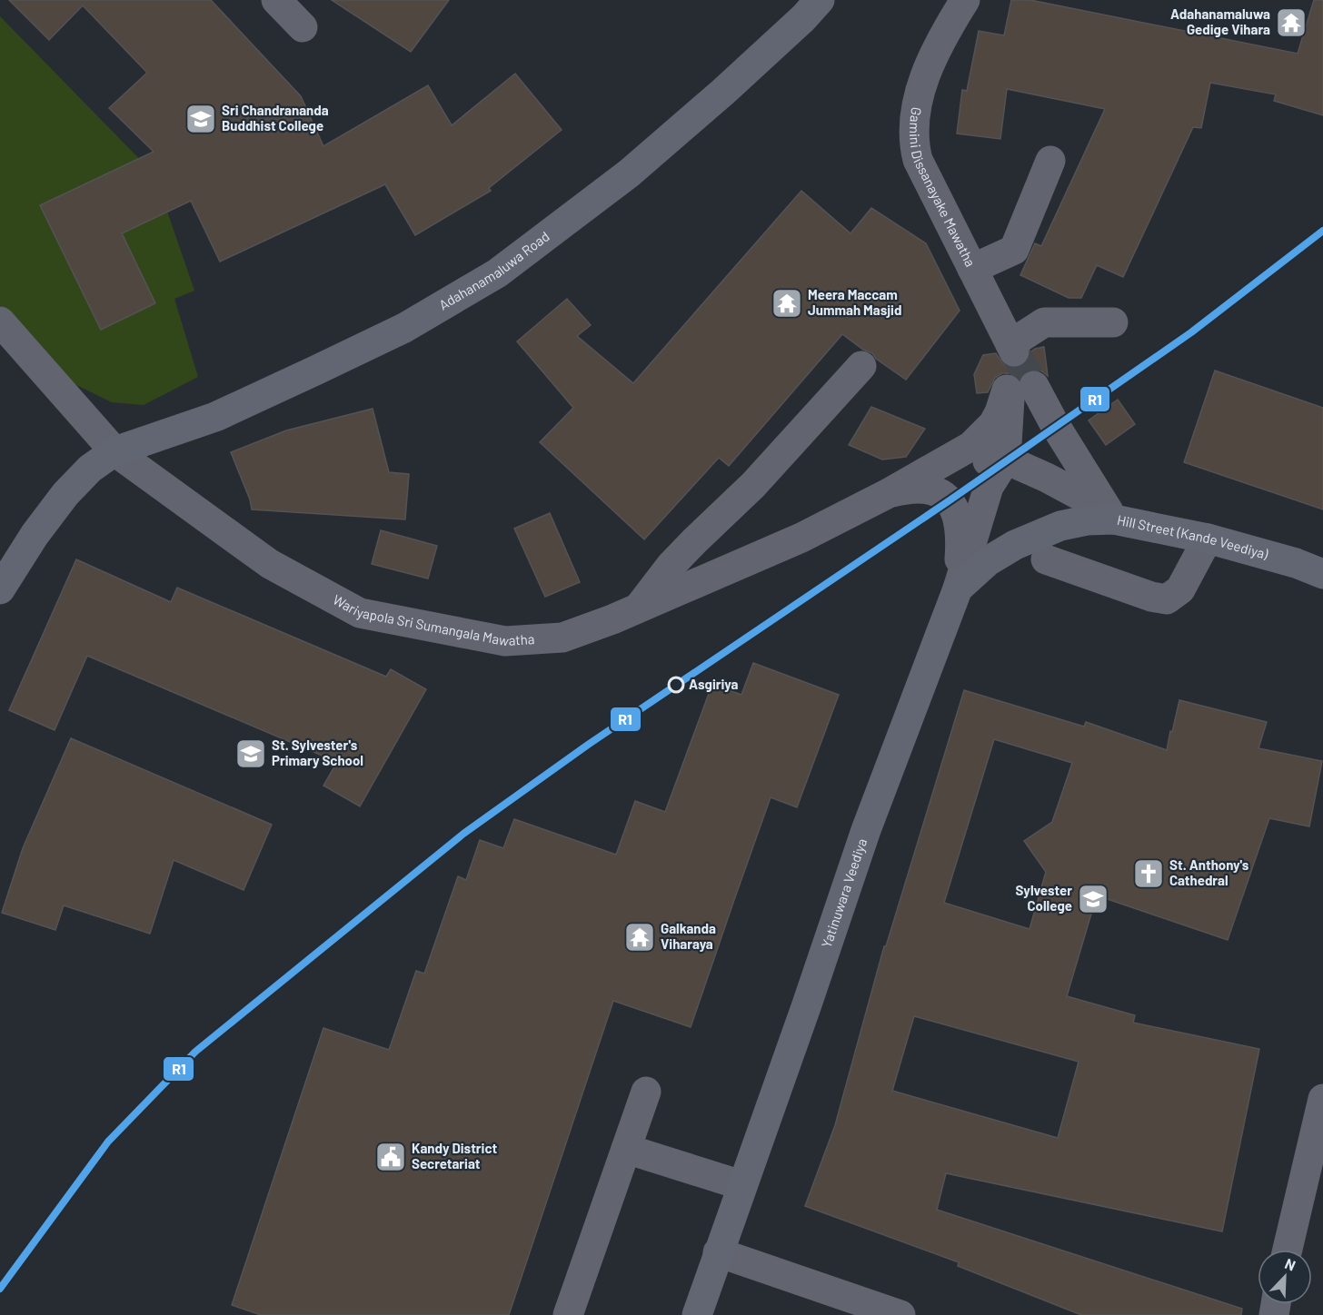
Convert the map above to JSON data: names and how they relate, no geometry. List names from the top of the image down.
{
  "streets": {
    "main road": ["Adahanamaluwa Road", "Hill Street (Kande Veediya)", "Yatinuwara Veediya"],
    "street": ["Gamini Dissanayake Mawatha", "Wariyapola Sri Sumangala Mawatha"]
  },
  "crossings": [
    ["Adahanamaluwa Road", "Wariyapola Sri Sumangala Mawatha"],
    ["Hill Street (Kande Veediya)", "Wariyapola Sri Sumangala Mawatha"],
    ["Hill Street (Kande Veediya)", "Yatinuwara Veediya"]
  ],
  "places": {
    "temple": ["Adahanamaluwa Gedige Vihara", "Meera Maccam Jummah Masjid", "Galkanda Viharaya"],
    "school or university": ["Sri Chandrananda Buddhist College", "St. Sylvester's Primary School", "Sylvester College"],
    "other": ["Asgiriya"],
    "church": ["St. Anthony's Cathedral"],
    "public building": ["Kandy District Secretariat"]
  },
  "lines": ["transit line R1"],
  "north": "top right"
}
